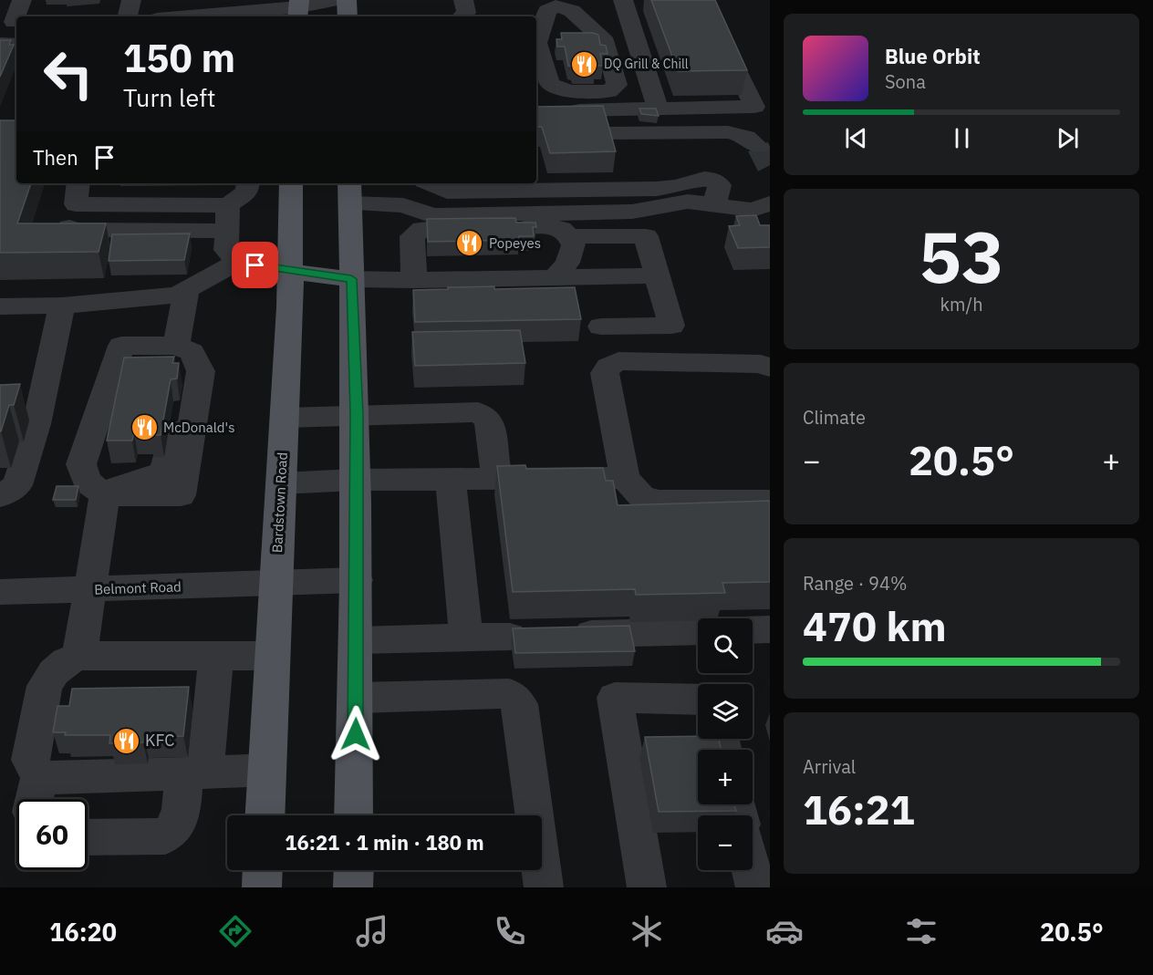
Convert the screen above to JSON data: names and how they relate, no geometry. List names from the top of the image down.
{
  "streets": {
    "main road": ["Bardstown Road"],
    "street": ["Belmont Road"]
  },
  "crossings": [
    ["Bardstown Road", "Belmont Road"]
  ],
  "places": {
    "restaurant": [
      "DQ Grill & Chill",
      "Popeyes",
      "McDonald's",
      "KFC"
    ]
  },
  "page": {
    "turn": ["150 m", "Turn left"],
    "song": ["Blue Orbit", "Sona"],
    "then": "Then",
    "tile": [
      ["53", "km/h"],
      "Climate",
      ["Range · 94%", "470 km"],
      ["Arrival", "16:21"]
    ],
    "heat": ["−", "20.5°", "+"],
    "map_buttons": ["+", "−"],
    "limit": "60",
    "trip": "16:21 · 1 min · 180 m",
    "tabs": ["16:20", "20.5°"]
  }
}
